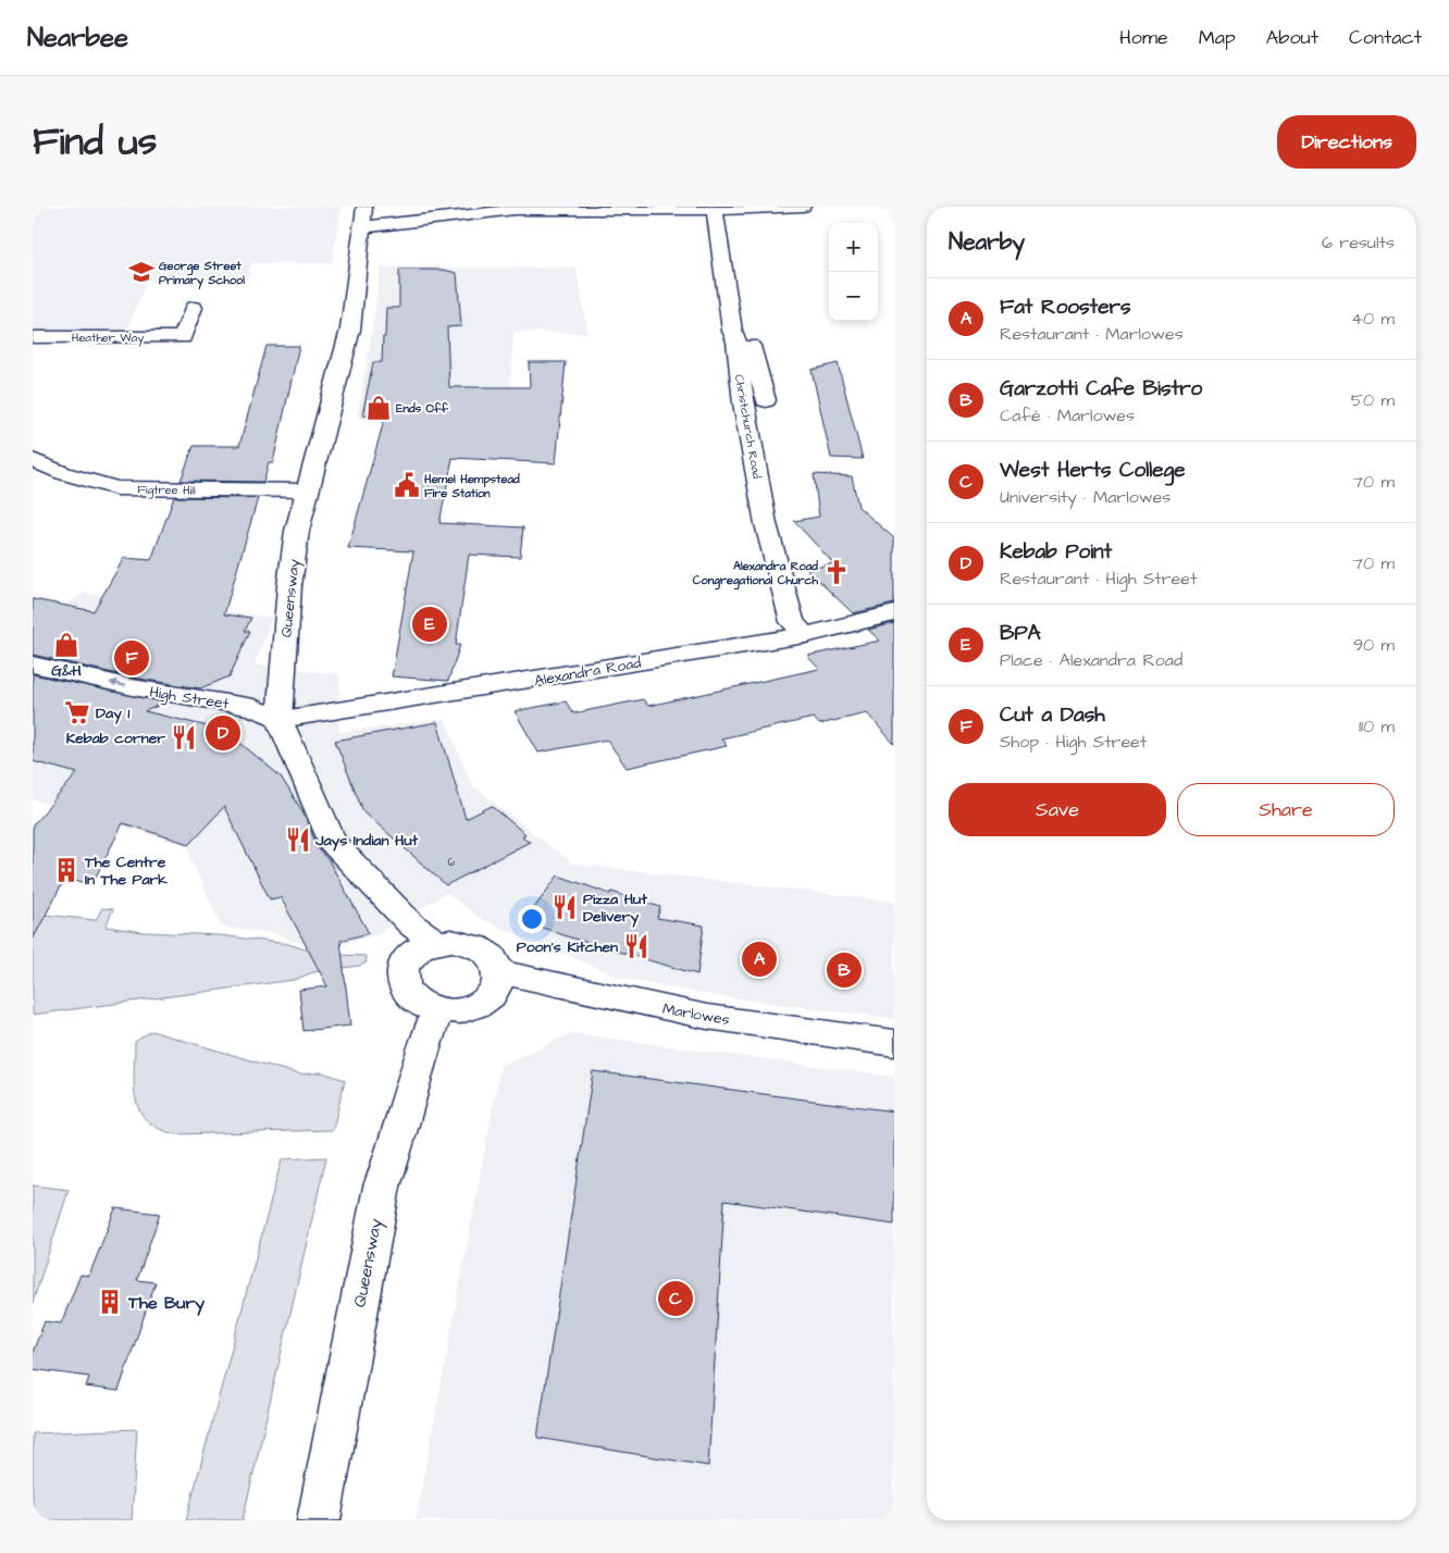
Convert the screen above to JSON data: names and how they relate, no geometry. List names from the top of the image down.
{
  "streets": {
    "street": [
      "Heather Way",
      "Christchurch Road",
      "Figtree Hill",
      "Queensway",
      "Alexandra Road",
      "High Street",
      "Marlowes"
    ]
  },
  "crossings": [
    ["Christchurch Road", "Alexandra Road"],
    ["Figtree Hill", "Queensway"],
    ["Queensway", "Alexandra Road"],
    ["Queensway", "High Street"],
    ["Queensway", "Marlowes"],
    ["Alexandra Road", "High Street"]
  ],
  "one_way": ["High Street"],
  "places": {
    "school or university": ["George Street Primary School"],
    "shop": ["Ends Off", "G&H"],
    "public building": ["Hemel Hempstead Fire Station"],
    "church": ["Alexandra Road Congregational Church"],
    "supermarket": ["Day 1"],
    "restaurant": [
      "Kebab corner",
      "Jays Indian Hut",
      "Pizza Hut Delivery",
      "Poon's Kitchen"
    ],
    "building": ["The Centre In The Park", "The Bury"]
  },
  "house_numbers": ["6"],
  "page": {
    "header": "Nearbee",
    "nav": [
      "Home",
      "Map",
      "About",
      "Contact"
    ],
    "title": "Find us",
    "buttons": [
      "Directions",
      ["Save", "Share"]
    ],
    "heading": ["Nearby", "6 results"],
    "map_buttons": ["+", "−"],
    "list": [
      {
        "mark": "A",
        "name": "Fat Roosters",
        "note": "Restaurant · Marlowes",
        "value": "40 m"
      },
      {
        "mark": "B",
        "name": "Garzotti Cafe Bistro",
        "note": "Café · Marlowes",
        "value": "50 m"
      },
      {
        "mark": "C",
        "name": "West Herts College",
        "note": "University · Marlowes",
        "value": "70 m"
      },
      {
        "mark": "D",
        "name": "Kebab Point",
        "note": "Restaurant · High Street",
        "value": "70 m"
      },
      {
        "mark": "E",
        "name": "BPA",
        "note": "Place · Alexandra Road",
        "value": "90 m"
      },
      {
        "mark": "F",
        "name": "Cut a Dash",
        "note": "Shop · High Street",
        "value": "110 m"
      }
    ],
    "pins": [
      "E",
      "F",
      "D",
      "A",
      "B",
      "C"
    ]
  }
}
